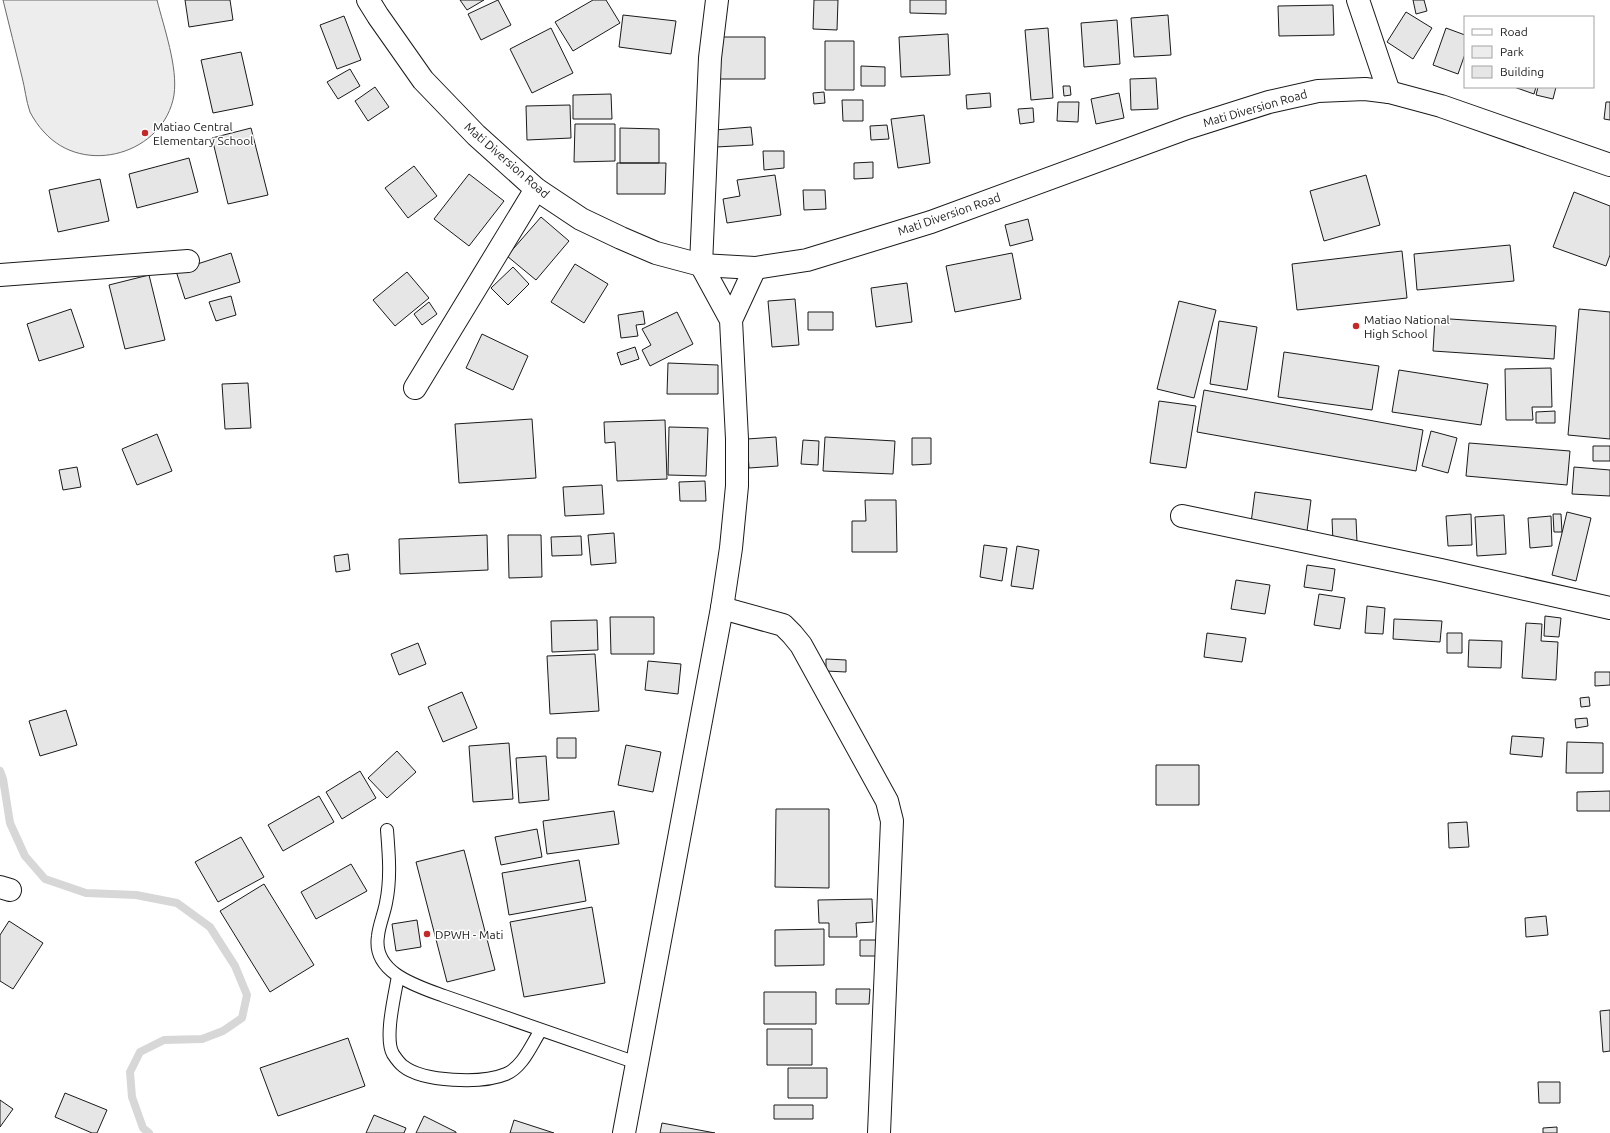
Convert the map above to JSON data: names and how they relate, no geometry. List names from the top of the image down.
{
  "streets": {
    "main road": ["Mati Diversion Road"]
  },
  "places": ["Matiao Central Elementary School", "Matiao National High School", "DPWH - Mati"],
  "legend": ["Road", "Park", "Building"]
}
